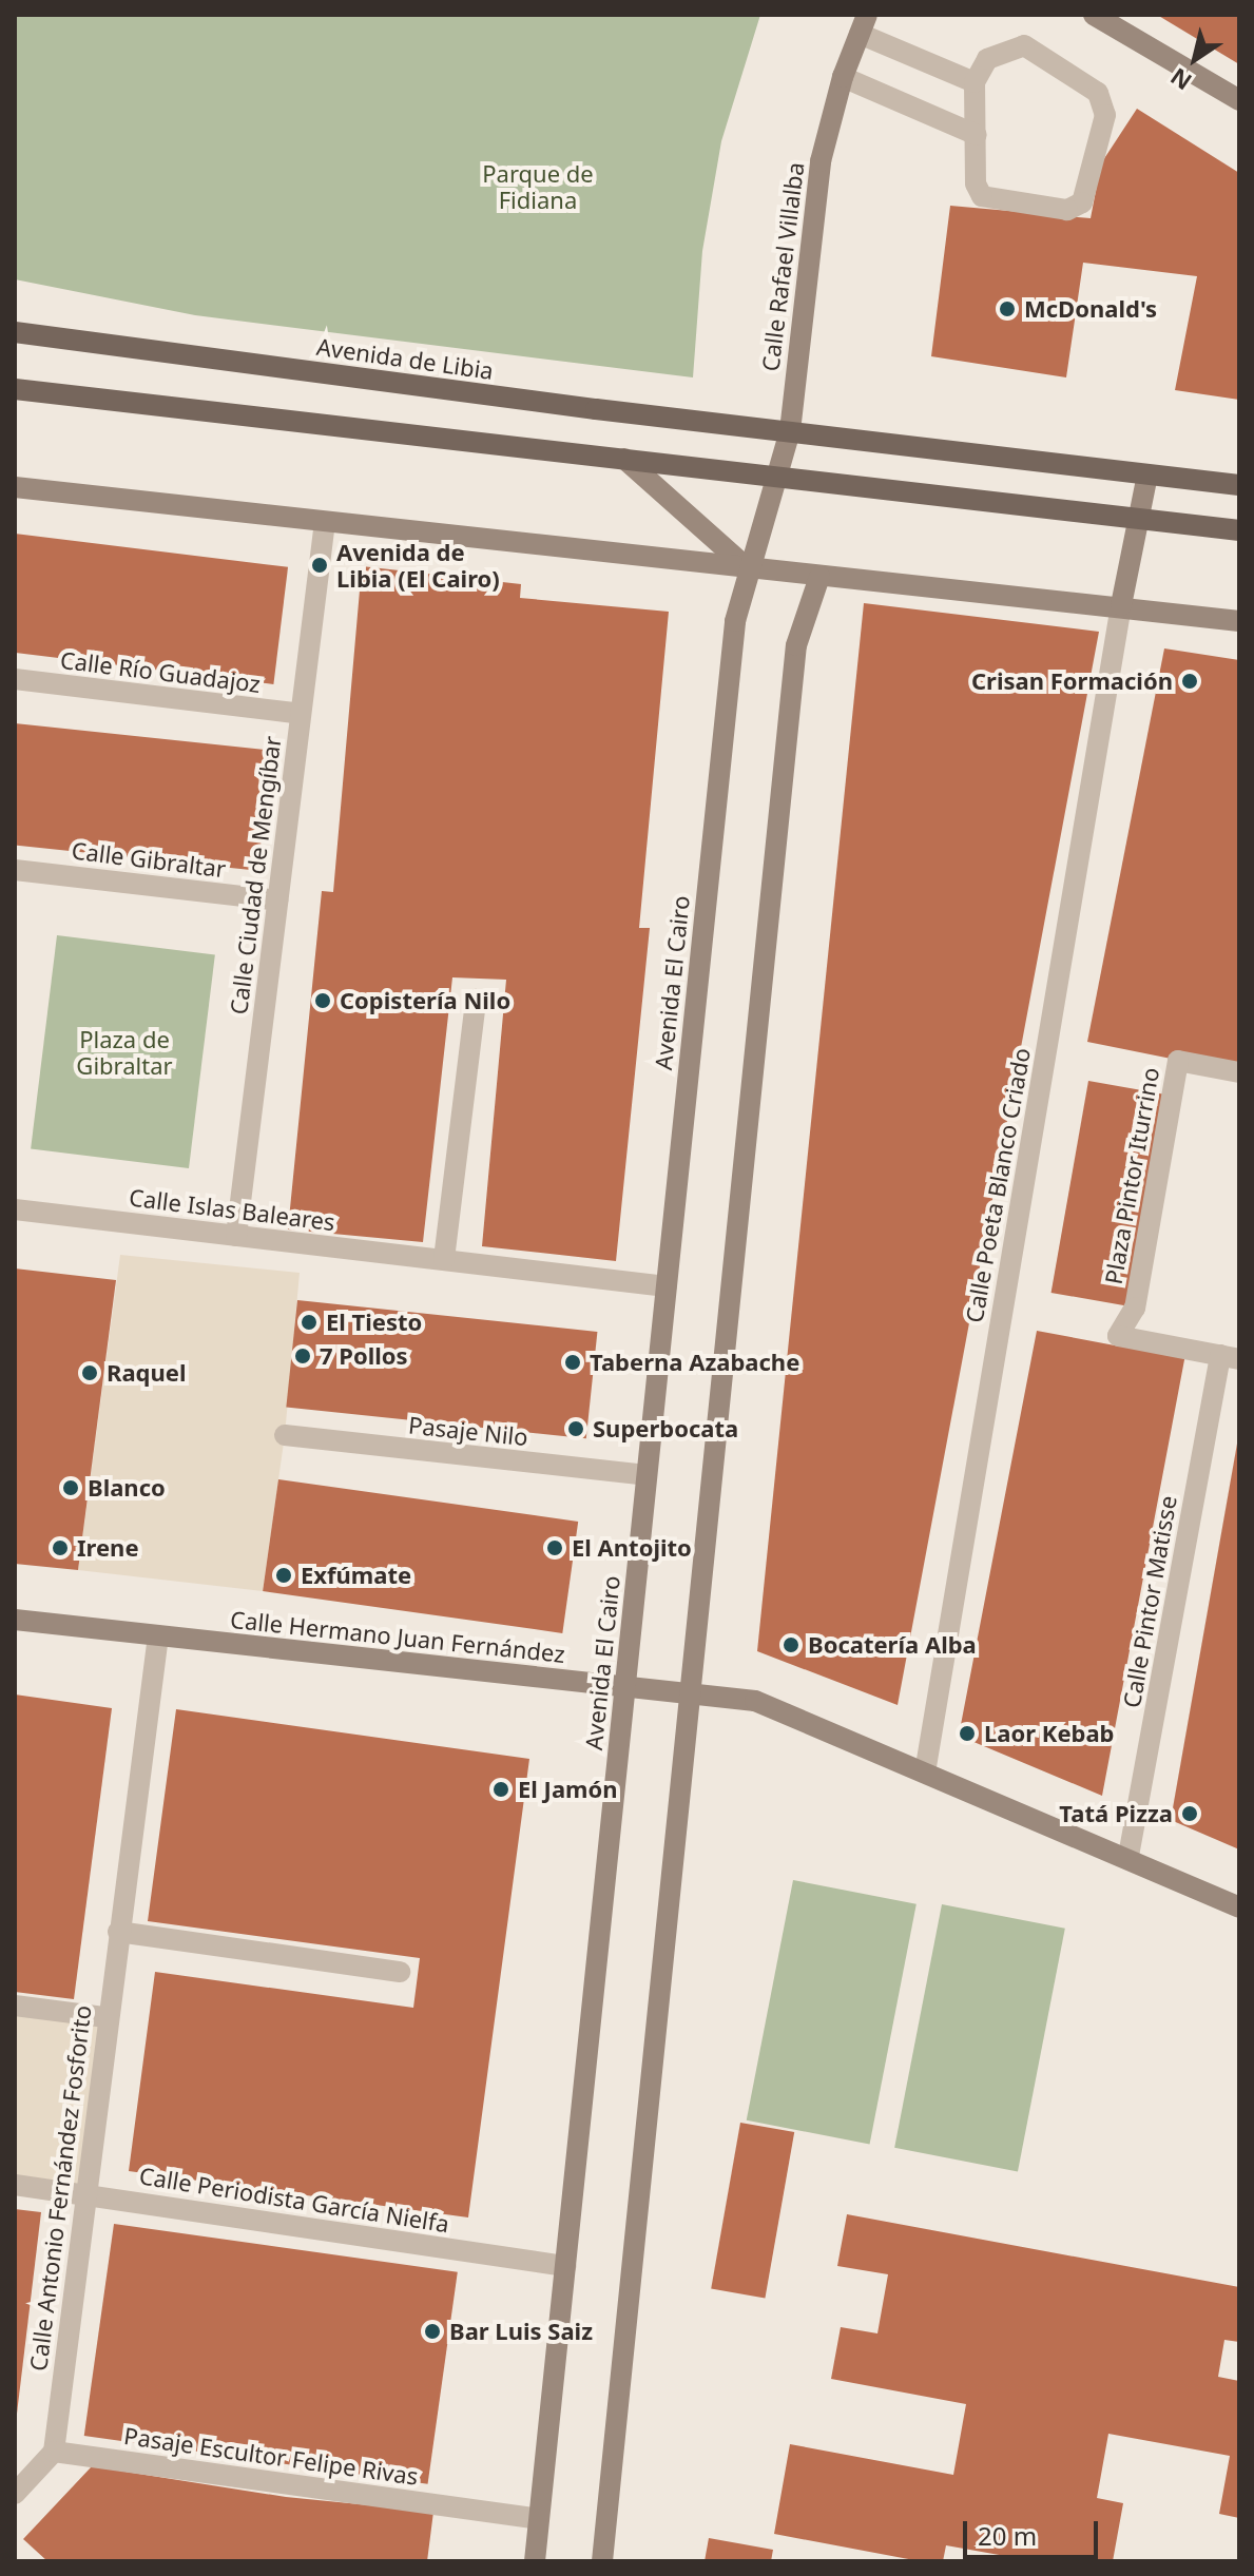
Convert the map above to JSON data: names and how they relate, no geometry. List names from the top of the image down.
{
  "streets": {
    "main road": [
      "Calle Rafael Villalba",
      "Avenida de Libia",
      "Avenida El Cairo",
      "Calle Hermano Juan Fernández"
    ],
    "street": [
      "Calle Río Guadajoz",
      "Calle Gibraltar",
      "Calle Ciudad de Mengíbar",
      "Plaza Pintor Iturrino",
      "Calle Poeta Blanco Criado",
      "Calle Islas Baleares",
      "Pasaje Nilo",
      "Calle Pintor Matisse",
      "Calle Antonio Fernández Fosforito",
      "Calle Periodista García Nielfa",
      "Pasaje Escultor Felipe Rivas"
    ]
  },
  "crossings": [
    ["Calle Rafael Villalba", "Avenida de Libia"],
    ["Calle Río Guadajoz", "Calle Ciudad de Mengíbar"],
    ["Calle Gibraltar", "Calle Ciudad de Mengíbar"],
    ["Calle Ciudad de Mengíbar", "Calle Islas Baleares"],
    ["Avenida El Cairo", "Calle Islas Baleares"],
    ["Avenida El Cairo", "Pasaje Nilo"],
    ["Avenida El Cairo", "Calle Hermano Juan Fernández"],
    ["Avenida El Cairo", "Calle Periodista García Nielfa"],
    ["Avenida El Cairo", "Pasaje Escultor Felipe Rivas"],
    ["Plaza Pintor Iturrino", "Calle Pintor Matisse"],
    ["Calle Poeta Blanco Criado", "Calle Hermano Juan Fernández"],
    ["Calle Pintor Matisse", "Calle Hermano Juan Fernández"],
    ["Calle Hermano Juan Fernández", "Calle Antonio Fernández Fosforito"],
    ["Calle Antonio Fernández Fosforito", "Calle Periodista García Nielfa"],
    ["Calle Antonio Fernández Fosforito", "Pasaje Escultor Felipe Rivas"]
  ],
  "parks": ["Parque de Fidiana", "Plaza de Gibraltar"],
  "places": [
    "McDonald's",
    "Avenida de Libia (El Cairo)",
    "Crisan Formación",
    "Copistería Nilo",
    "El Tiesto",
    "7 Pollos",
    "Taberna Azabache",
    "Raquel",
    "Superbocata",
    "Blanco",
    "Irene",
    "El Antojito",
    "Exfúmate",
    "Bocatería Alba",
    "Laor Kebab",
    "El Jamón",
    "Tatá Pizza",
    "Bar Luis Saiz"
  ],
  "scale_bar": "20 m",
  "north": "bottom left"
}
